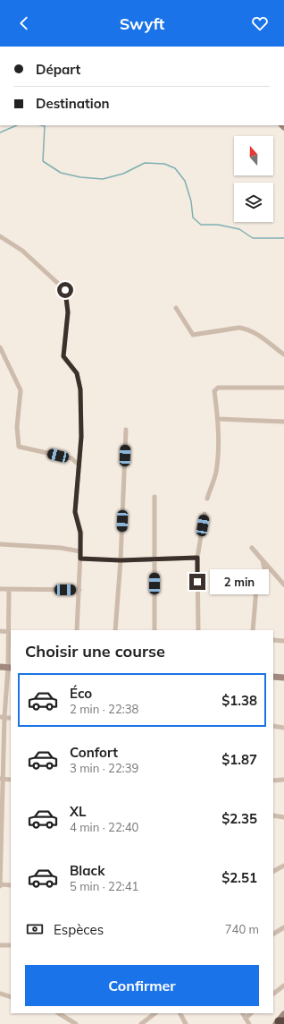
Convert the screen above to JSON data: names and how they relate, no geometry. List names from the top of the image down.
{
  "north": "top",
  "page": {
    "header": "Swyft",
    "banner": ["Départ", "Destination"],
    "bubble": "2 min",
    "heading": "Choisir une course",
    "list": [
      {
        "name": "Éco",
        "note": "2 min · 22:38",
        "value": "$1.38"
      },
      {
        "name": "Confort",
        "note": "3 min · 22:39",
        "value": "$1.87"
      },
      {
        "name": "XL",
        "note": "4 min · 22:40",
        "value": "$2.35"
      },
      {
        "name": "Black",
        "note": "5 min · 22:41",
        "value": "$2.51"
      }
    ],
    "pay": ["Espèces", "740 m"],
    "buttons": "Confirmer"
  }
}
